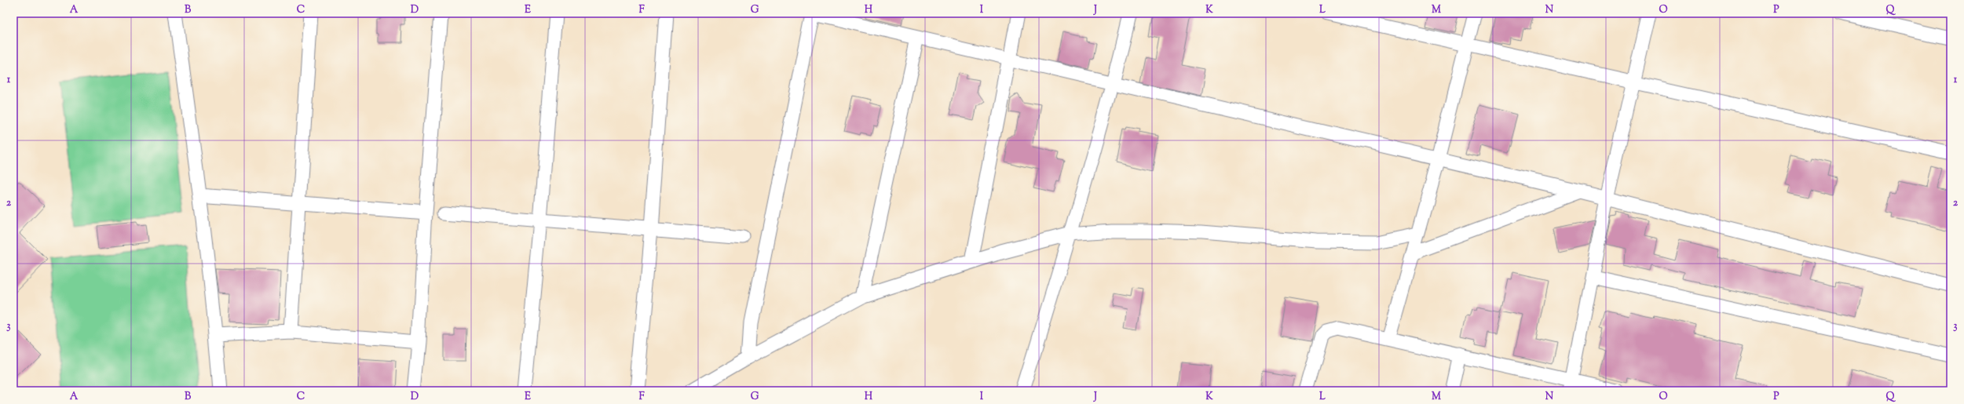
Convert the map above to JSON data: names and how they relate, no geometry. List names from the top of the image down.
{
  "grid": {
    "columns": [
      "A",
      "B",
      "C",
      "D",
      "E",
      "F",
      "G",
      "H",
      "I",
      "J",
      "K",
      "L",
      "M",
      "N",
      "O",
      "P",
      "Q"
    ],
    "rows": ["1", "2", "3"]
  }
}
